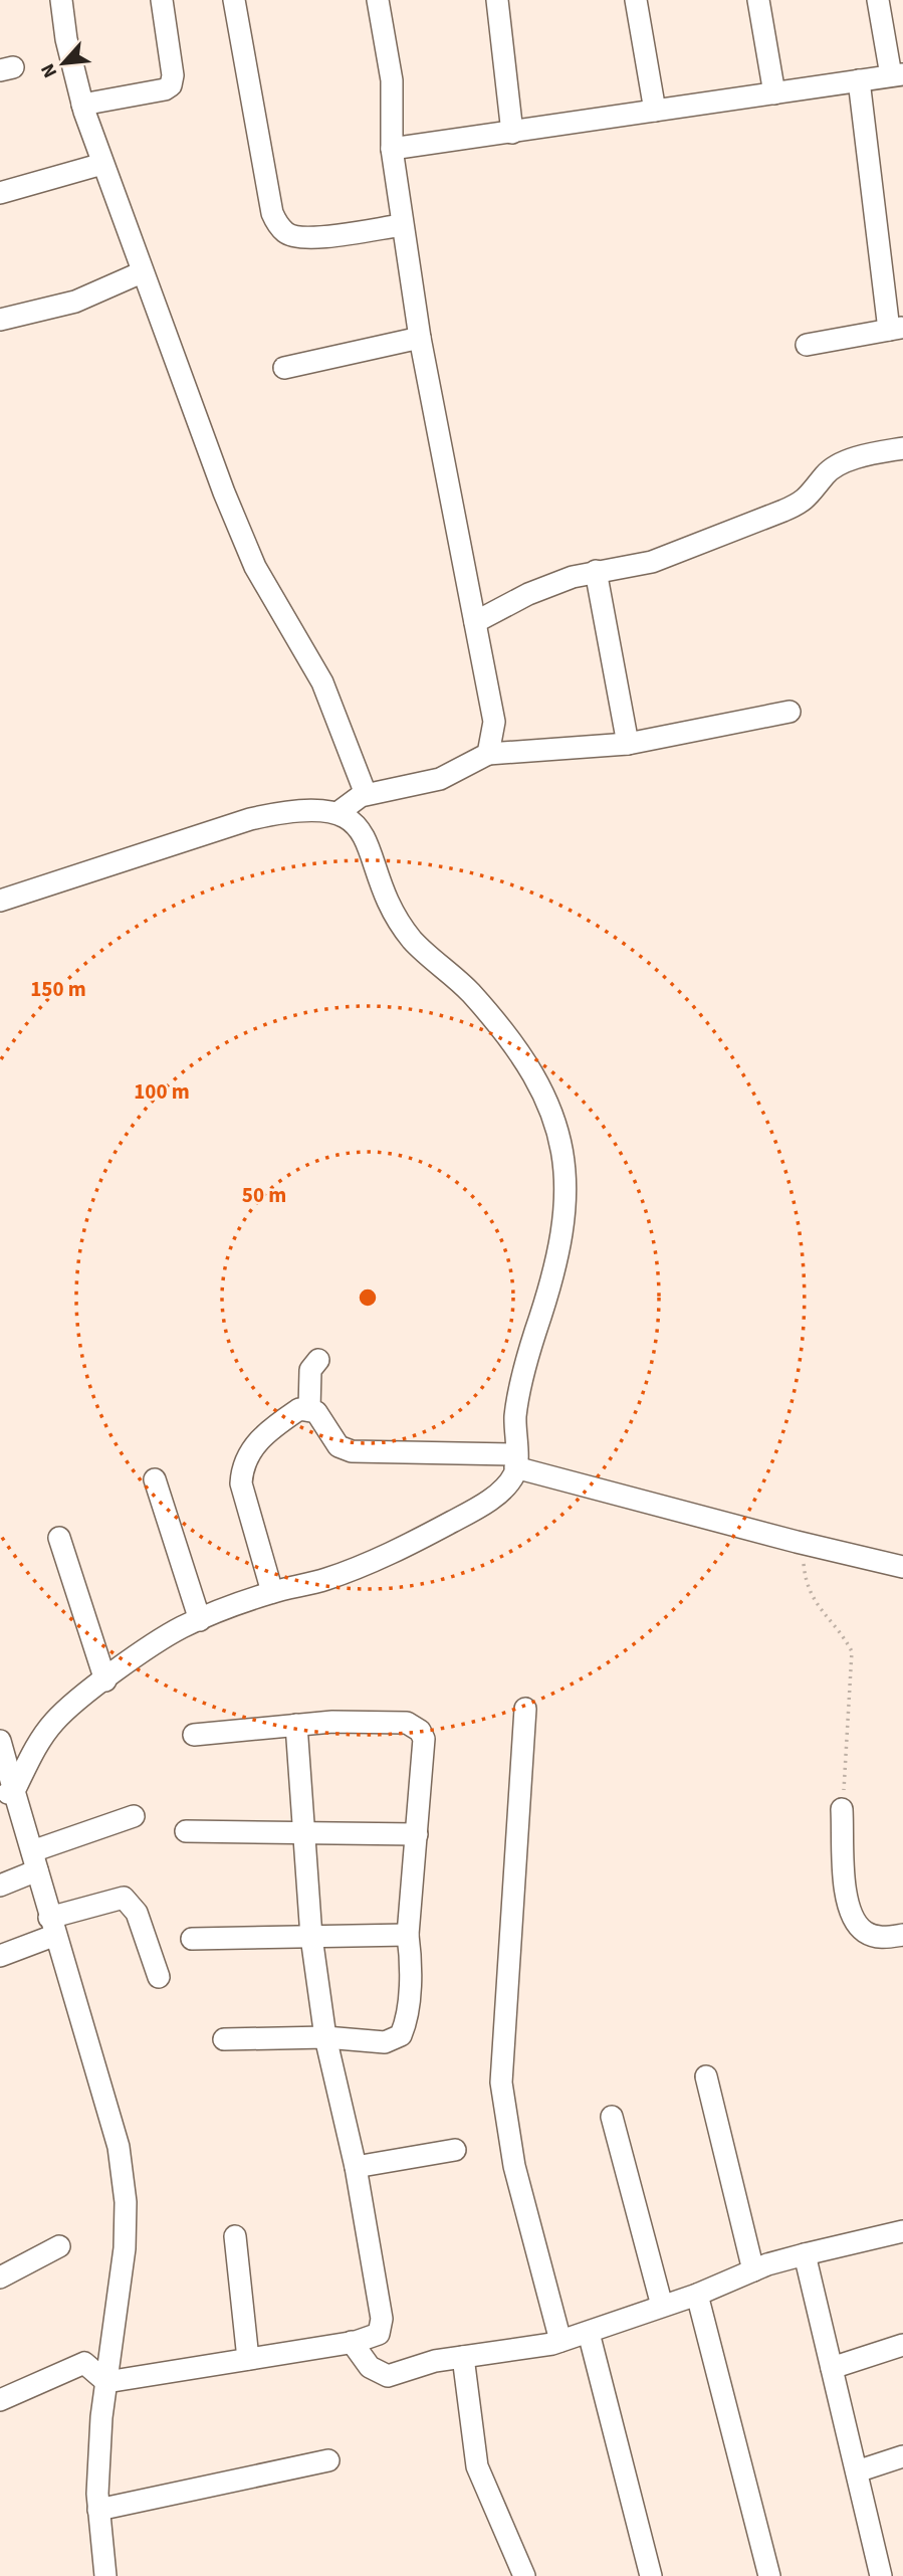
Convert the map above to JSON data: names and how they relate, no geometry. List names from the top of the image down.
{
  "north": "bottom left",
  "rings": ["150 m", "100 m", "50 m"]
}
